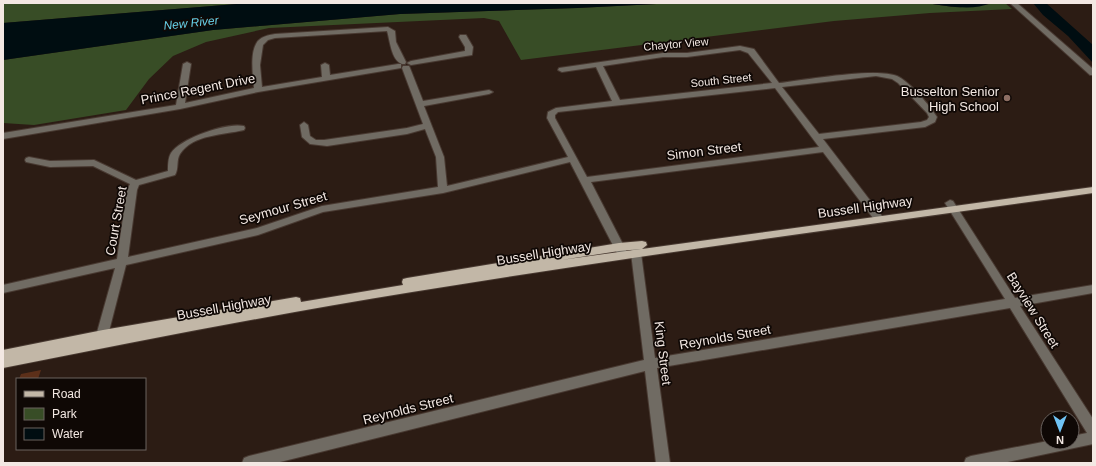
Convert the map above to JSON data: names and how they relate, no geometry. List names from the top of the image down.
{
  "streets": {
    "main road": ["Bussell Highway"],
    "street": [
      "Chaytor View",
      "South Street",
      "Prince Regent Drive",
      "Simon Street",
      "Seymour Street",
      "Court Street",
      "Bayview Street",
      "Reynolds Street",
      "King Street"
    ]
  },
  "crossings": [
    ["Chaytor View", "South Street"],
    ["South Street", "Seymour Street"],
    ["Bussell Highway", "Court Street"],
    ["Bussell Highway", "Bayview Street"],
    ["Bussell Highway", "King Street"],
    ["Seymour Street", "Court Street"],
    ["Bayview Street", "Reynolds Street"],
    ["Reynolds Street", "King Street"]
  ],
  "water": ["New River"],
  "places": ["Busselton Senior High School"],
  "legend": ["Road", "Park", "Water"],
  "north": "bottom"
}
